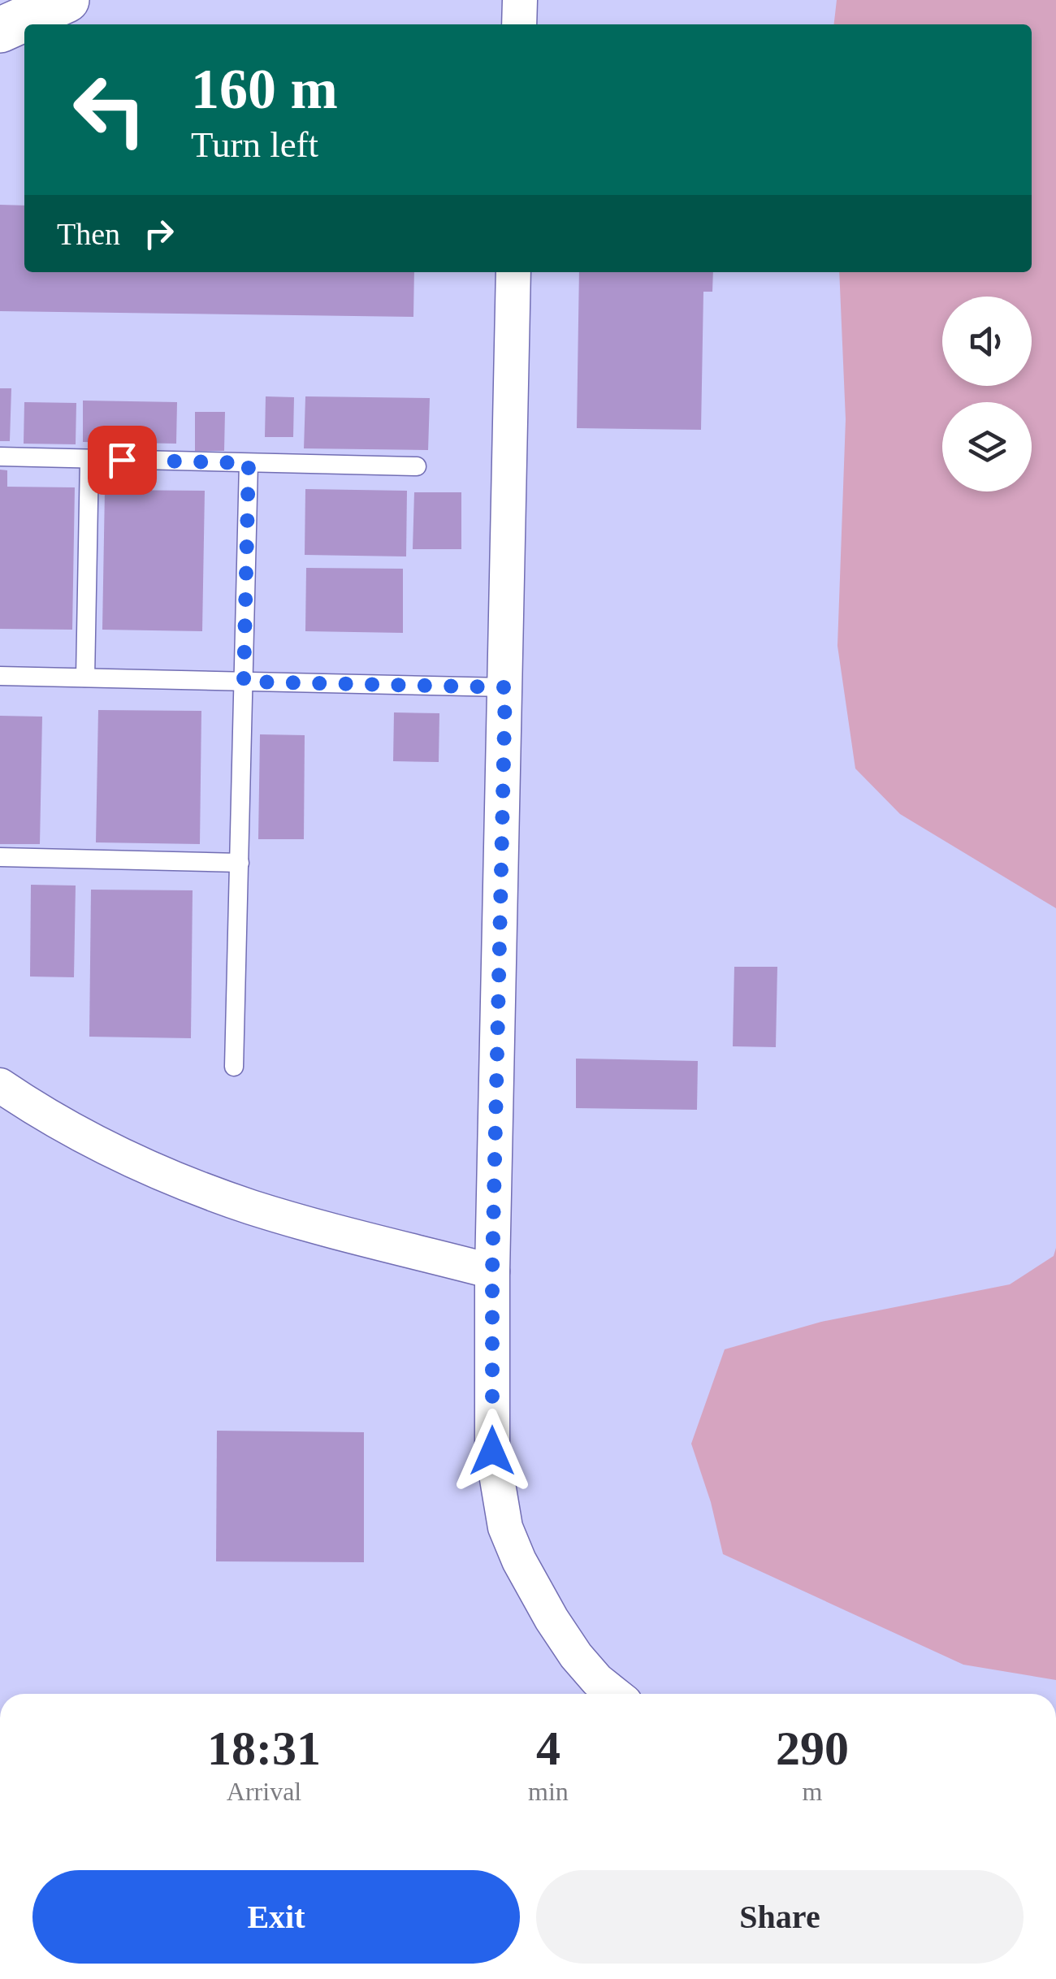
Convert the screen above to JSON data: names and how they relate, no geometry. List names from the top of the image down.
{
  "page": {
    "turn": ["160 m", "Turn left"],
    "then": "Then",
    "eta": [
      "18:31",
      "Arrival",
      "4",
      "min",
      "290",
      "m"
    ],
    "buttons": ["Exit", "Share"]
  }
}
